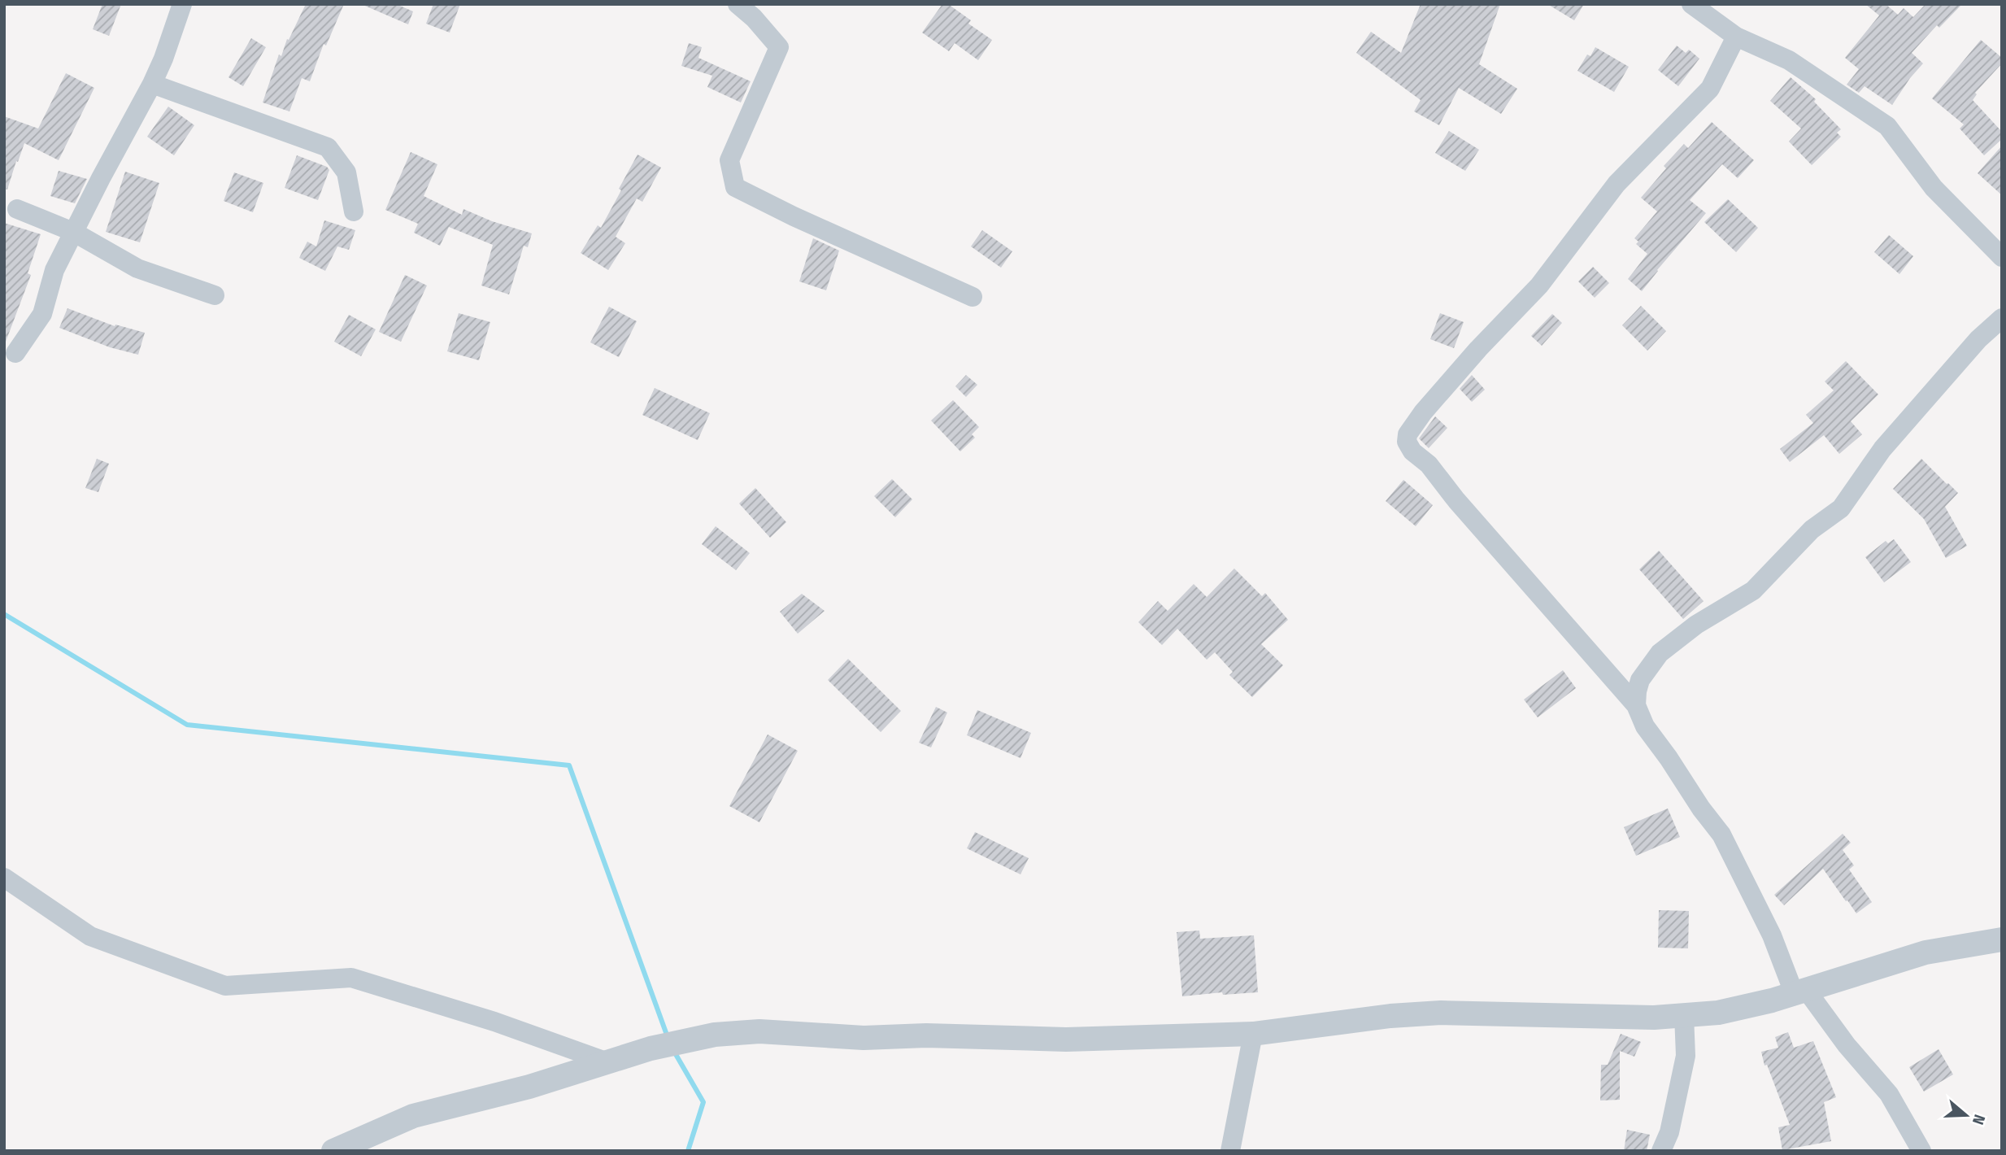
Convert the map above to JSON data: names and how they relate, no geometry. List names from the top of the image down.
{
  "north": "right"
}
